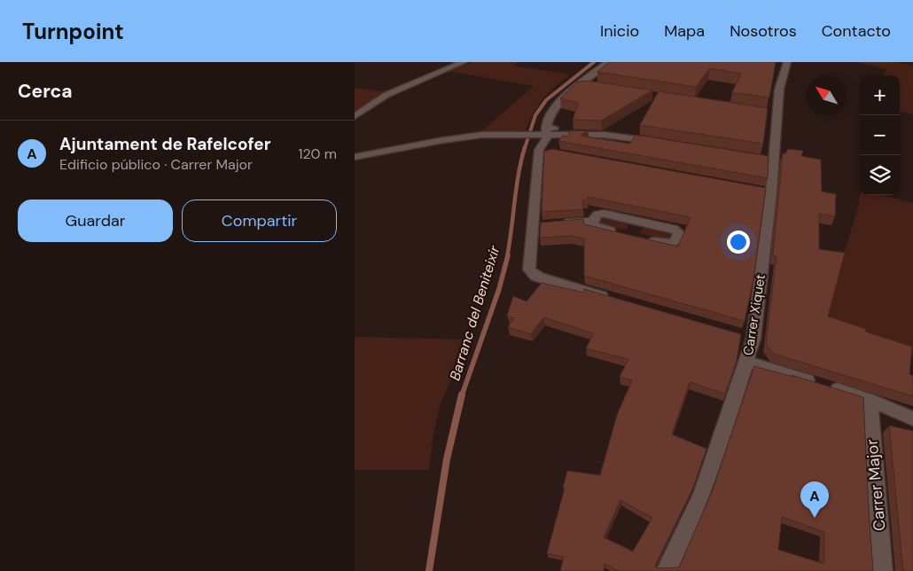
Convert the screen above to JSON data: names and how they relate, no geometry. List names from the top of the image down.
{
  "streets": {
    "street": ["Carrer Xiquet", "Carrer Major"]
  },
  "water": ["Barranc del Beniteixir"],
  "north": "top left",
  "page": {
    "header": "Turnpoint",
    "nav": [
      "Inicio",
      "Mapa",
      "Nosotros",
      "Contacto"
    ],
    "heading": "Cerca",
    "map_buttons": ["+", "−"],
    "list": [
      {
        "mark": "A",
        "name": "Ajuntament de Rafelcofer",
        "note": "Edificio público · Carrer Major",
        "value": "120 m"
      }
    ],
    "buttons": ["Guardar", "Compartir"],
    "pins": "A"
  }
}
